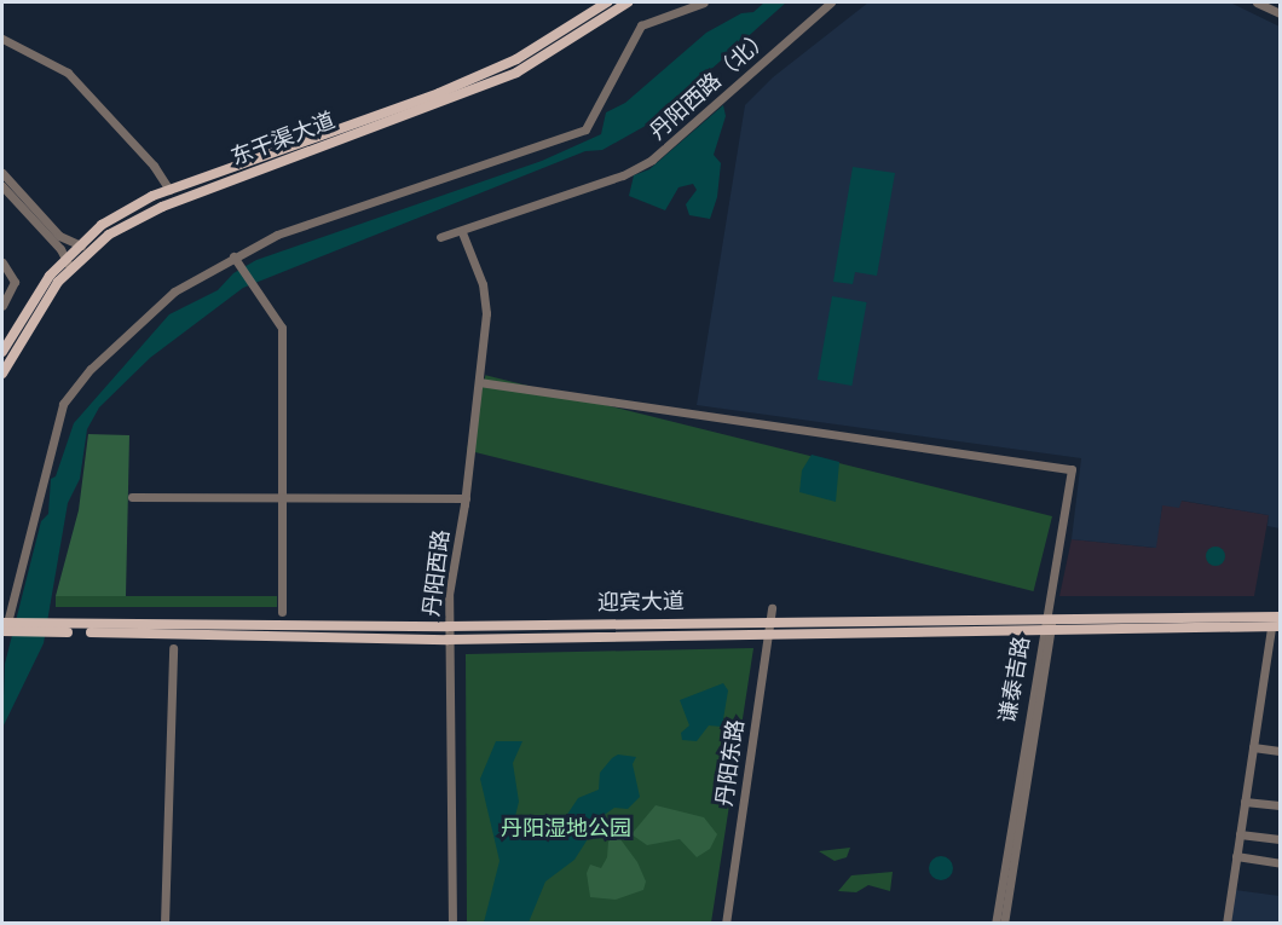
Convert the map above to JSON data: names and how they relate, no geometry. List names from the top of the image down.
{
  "streets": {
    "main road": ["东干渠大道", "迎宾大道"],
    "street": [
      "丹阳西路（北）",
      "丹阳西路",
      "谦泰吉路",
      "丹阳东路"
    ]
  },
  "crossings": [
    ["丹阳西路（北）", "丹阳西路"],
    ["丹阳西路", "迎宾大道"],
    ["迎宾大道", "谦泰吉路"],
    ["迎宾大道", "丹阳东路"]
  ],
  "parks": ["丹阳湿地公园"]
}
